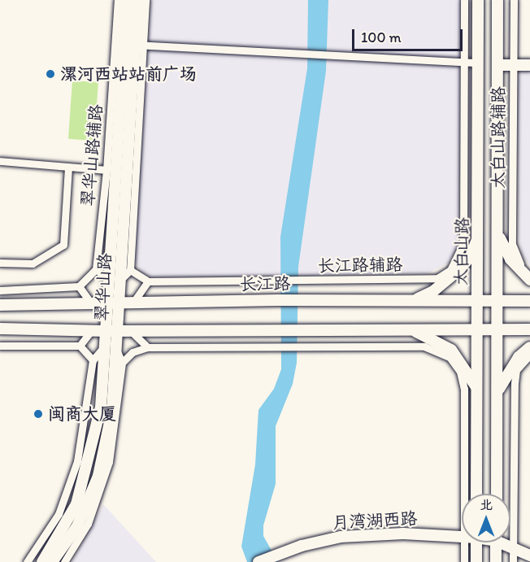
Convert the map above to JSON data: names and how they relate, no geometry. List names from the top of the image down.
{
  "streets": {
    "main road": [
      "太白山路",
      "长江路",
      "翠华山路",
      "月湾湖西路"
    ],
    "street": ["太白山路辅路", "翠华山路辅路", "长江路辅路"]
  },
  "crossings": [
    ["太白山路辅路", "长江路辅路"],
    ["太白山路", "长江路"],
    ["长江路", "翠华山路"]
  ],
  "places": ["漯河西站站前广场", "闽商大厦"],
  "scale_bar": "100 m",
  "north": "top"
}
